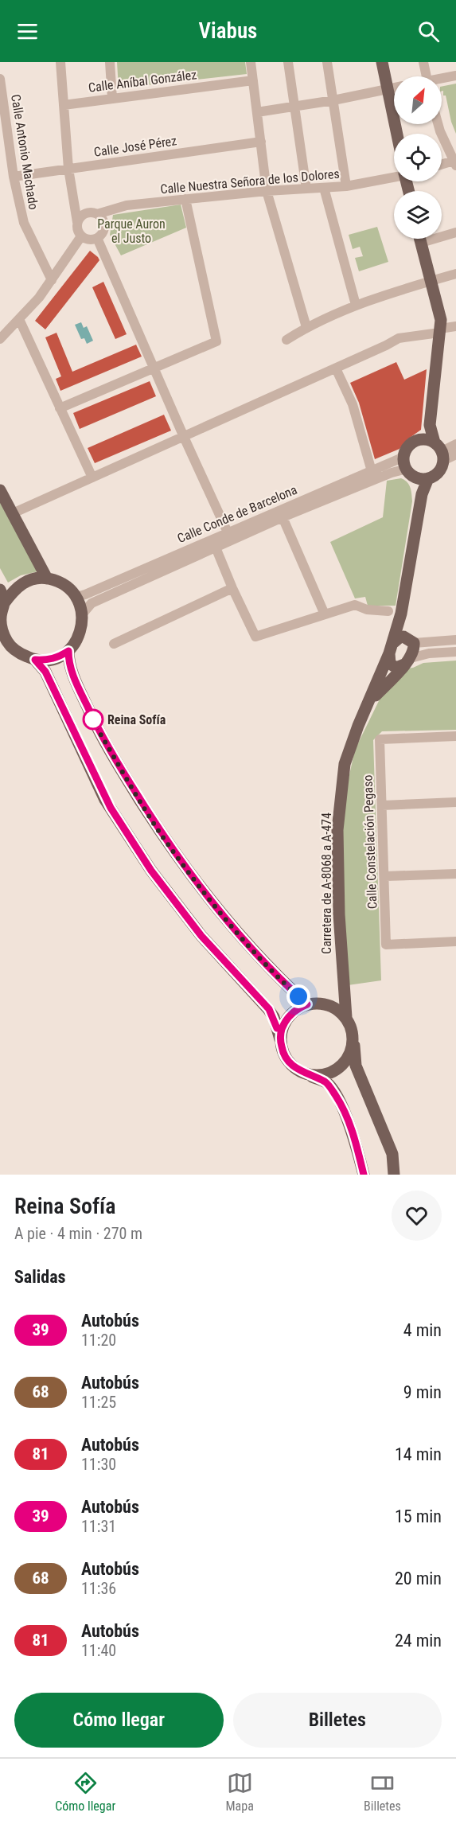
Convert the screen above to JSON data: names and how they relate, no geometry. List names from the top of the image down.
{
  "streets": {
    "main road": ["Carretera de A-8068 a A-474"],
    "street": [
      "Calle Aníbal González",
      "Calle José Pérez",
      "Calle Antonio Machado",
      "Calle Nuestra Señora de los Dolores",
      "Calle Conde de Barcelona",
      "Calle Constelación Pegaso"
    ]
  },
  "crossings": [
    ["Calle José Pérez", "Calle Antonio Machado"],
    ["Calle Conde de Barcelona", "Carretera de A-8068 a A-474"]
  ],
  "parks": ["Parque Auron el Justo"],
  "places": ["Reina Sofía"],
  "lines": ["bus line 39"],
  "north": "top right",
  "page": {
    "header": "Viabus",
    "heading": [
      ["Reina Sofía", "A pie · 4 min · 270 m"],
      "Salidas"
    ],
    "list": [
      {
        "mark": "39",
        "name": "Autobús",
        "note": "11:20",
        "value": "4 min"
      },
      {
        "mark": "68",
        "name": "Autobús",
        "note": "11:25",
        "value": "9 min"
      },
      {
        "mark": "81",
        "name": "Autobús",
        "note": "11:30",
        "value": "14 min"
      },
      {
        "mark": "39",
        "name": "Autobús",
        "note": "11:31",
        "value": "15 min"
      },
      {
        "mark": "68",
        "name": "Autobús",
        "note": "11:36",
        "value": "20 min"
      },
      {
        "mark": "81",
        "name": "Autobús",
        "note": "11:40",
        "value": "24 min"
      }
    ],
    "buttons": ["Cómo llegar", "Billetes"],
    "tabs": ["Cómo llegar", "Mapa", "Billetes"]
  }
}
